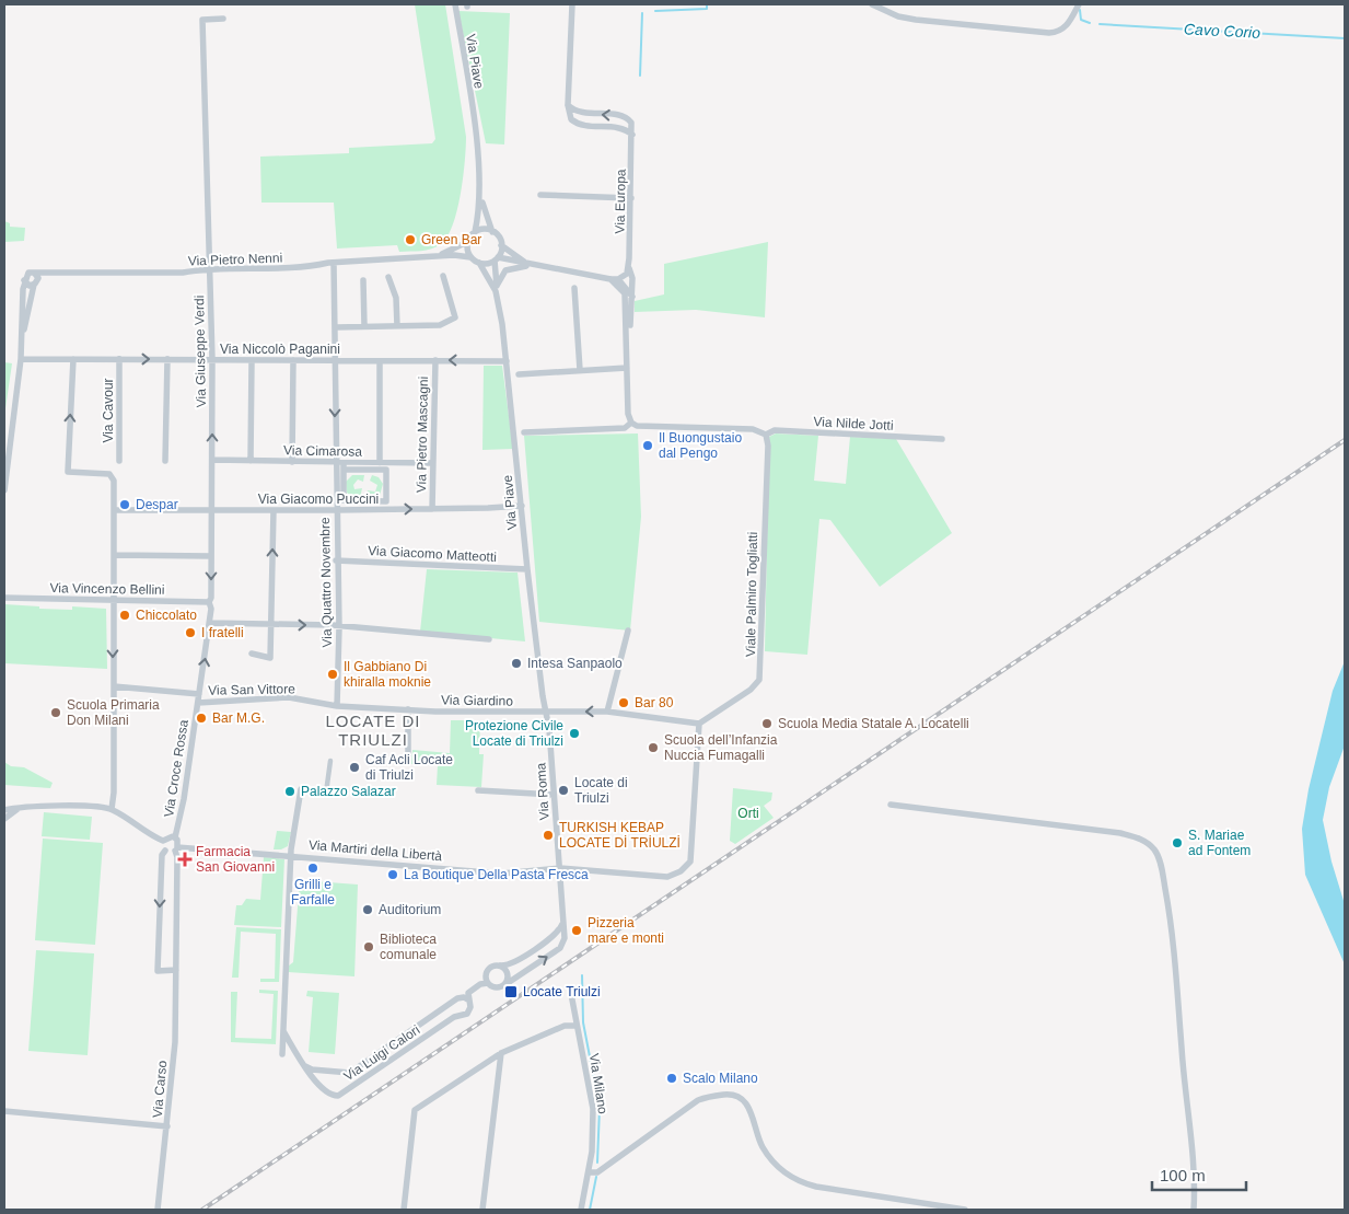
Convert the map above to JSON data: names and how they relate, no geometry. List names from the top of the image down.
{
  "streets": {
    "street": [
      "Via Piave",
      "Via Europa",
      "Via Pietro Nenni",
      "Via Niccolò Paganini",
      "Via Giuseppe Verdi",
      "Via Cavour",
      "Via Nilde Jotti",
      "Via Pietro Mascagni",
      "Via Cimarosa",
      "Via Giacomo Puccini",
      "Via Giacomo Matteotti",
      "Via Quattro Novembre",
      "Via Vincenzo Bellini",
      "Viale Palmiro Togliatti",
      "Via San Vittore",
      "Via Giardino",
      "Via Croce Rossa",
      "Via Roma",
      "Via Martiri della Libertà",
      "Via Luigi Calori",
      "Via Milano",
      "Via Carso"
    ]
  },
  "crossings": [
    ["Via Piave", "Via Pietro Nenni"],
    ["Via Piave", "Via Niccolò Paganini"],
    ["Via Piave", "Via Giacomo Puccini"],
    ["Via Piave", "Via Giacomo Matteotti"],
    ["Via Piave", "Via Giardino"],
    ["Via Piave", "Via Roma"],
    ["Via Pietro Nenni", "Via Giuseppe Verdi"],
    ["Via Pietro Nenni", "Via Quattro Novembre"],
    ["Via Niccolò Paganini", "Via Giuseppe Verdi"],
    ["Via Niccolò Paganini", "Via Cavour"],
    ["Via Niccolò Paganini", "Via Pietro Mascagni"],
    ["Via Niccolò Paganini", "Via Quattro Novembre"],
    ["Via Giuseppe Verdi", "Via Cimarosa"],
    ["Via Giuseppe Verdi", "Via Giacomo Puccini"],
    ["Via Giuseppe Verdi", "Via Vincenzo Bellini"],
    ["Via Giuseppe Verdi", "Via San Vittore"],
    ["Via Giuseppe Verdi", "Via Croce Rossa"],
    ["Via Nilde Jotti", "Viale Palmiro Togliatti"],
    ["Via Pietro Mascagni", "Via Cimarosa"],
    ["Via Pietro Mascagni", "Via Giacomo Puccini"],
    ["Via Cimarosa", "Via Quattro Novembre"],
    ["Via Giacomo Puccini", "Via Quattro Novembre"],
    ["Via Giacomo Matteotti", "Via Quattro Novembre"],
    ["Via Quattro Novembre", "Via San Vittore"],
    ["Viale Palmiro Togliatti", "Via Giardino"],
    ["Viale Palmiro Togliatti", "Via Martiri della Libertà"],
    ["Via San Vittore", "Via Giardino"],
    ["Via San Vittore", "Via Croce Rossa"],
    ["Via Giardino", "Via Roma"],
    ["Via Giardino", "Via Martiri della Libertà"],
    ["Via Croce Rossa", "Via Carso"],
    ["Via Roma", "Via Martiri della Libertà"],
    ["Via Martiri della Libertà", "Via Carso"]
  ],
  "districts": ["LOCATE DI TRIULZI"],
  "water": ["Cavo Corio"],
  "parks": ["Orti"],
  "places": {
    "other": [
      "Green Bar",
      "Il Buongustaio dal Pengo",
      "Despar",
      "Chiccolato",
      "I fratelli",
      "Intesa Sanpaolo",
      "Il Gabbiano Di khiralla moknie",
      "Bar 80",
      "Scuola Primaria Don Milani",
      "Bar M.G.",
      "Scuola Media Statale A. Locatelli",
      "Protezione Civile Locate di Triulzi",
      "Scuola dell’Infanzia Nuccia Fumagalli",
      "Caf Acli Locate di Triulzi",
      "Locate di Triulzi",
      "Palazzo Salazar",
      "TURKISH KEBAP LOCATE Dİ TRİULZİ",
      "S. Mariae ad Fontem",
      "Grilli e Farfalle",
      "La Boutique Della Pasta Fresca",
      "Auditorium",
      "Pizzeria mare e monti",
      "Biblioteca comunale",
      "Scalo Milano"
    ],
    "health": ["Farmacia San Giovanni"],
    "transit": ["Locate Triulzi"]
  },
  "scale_bar": "100 m"
}
